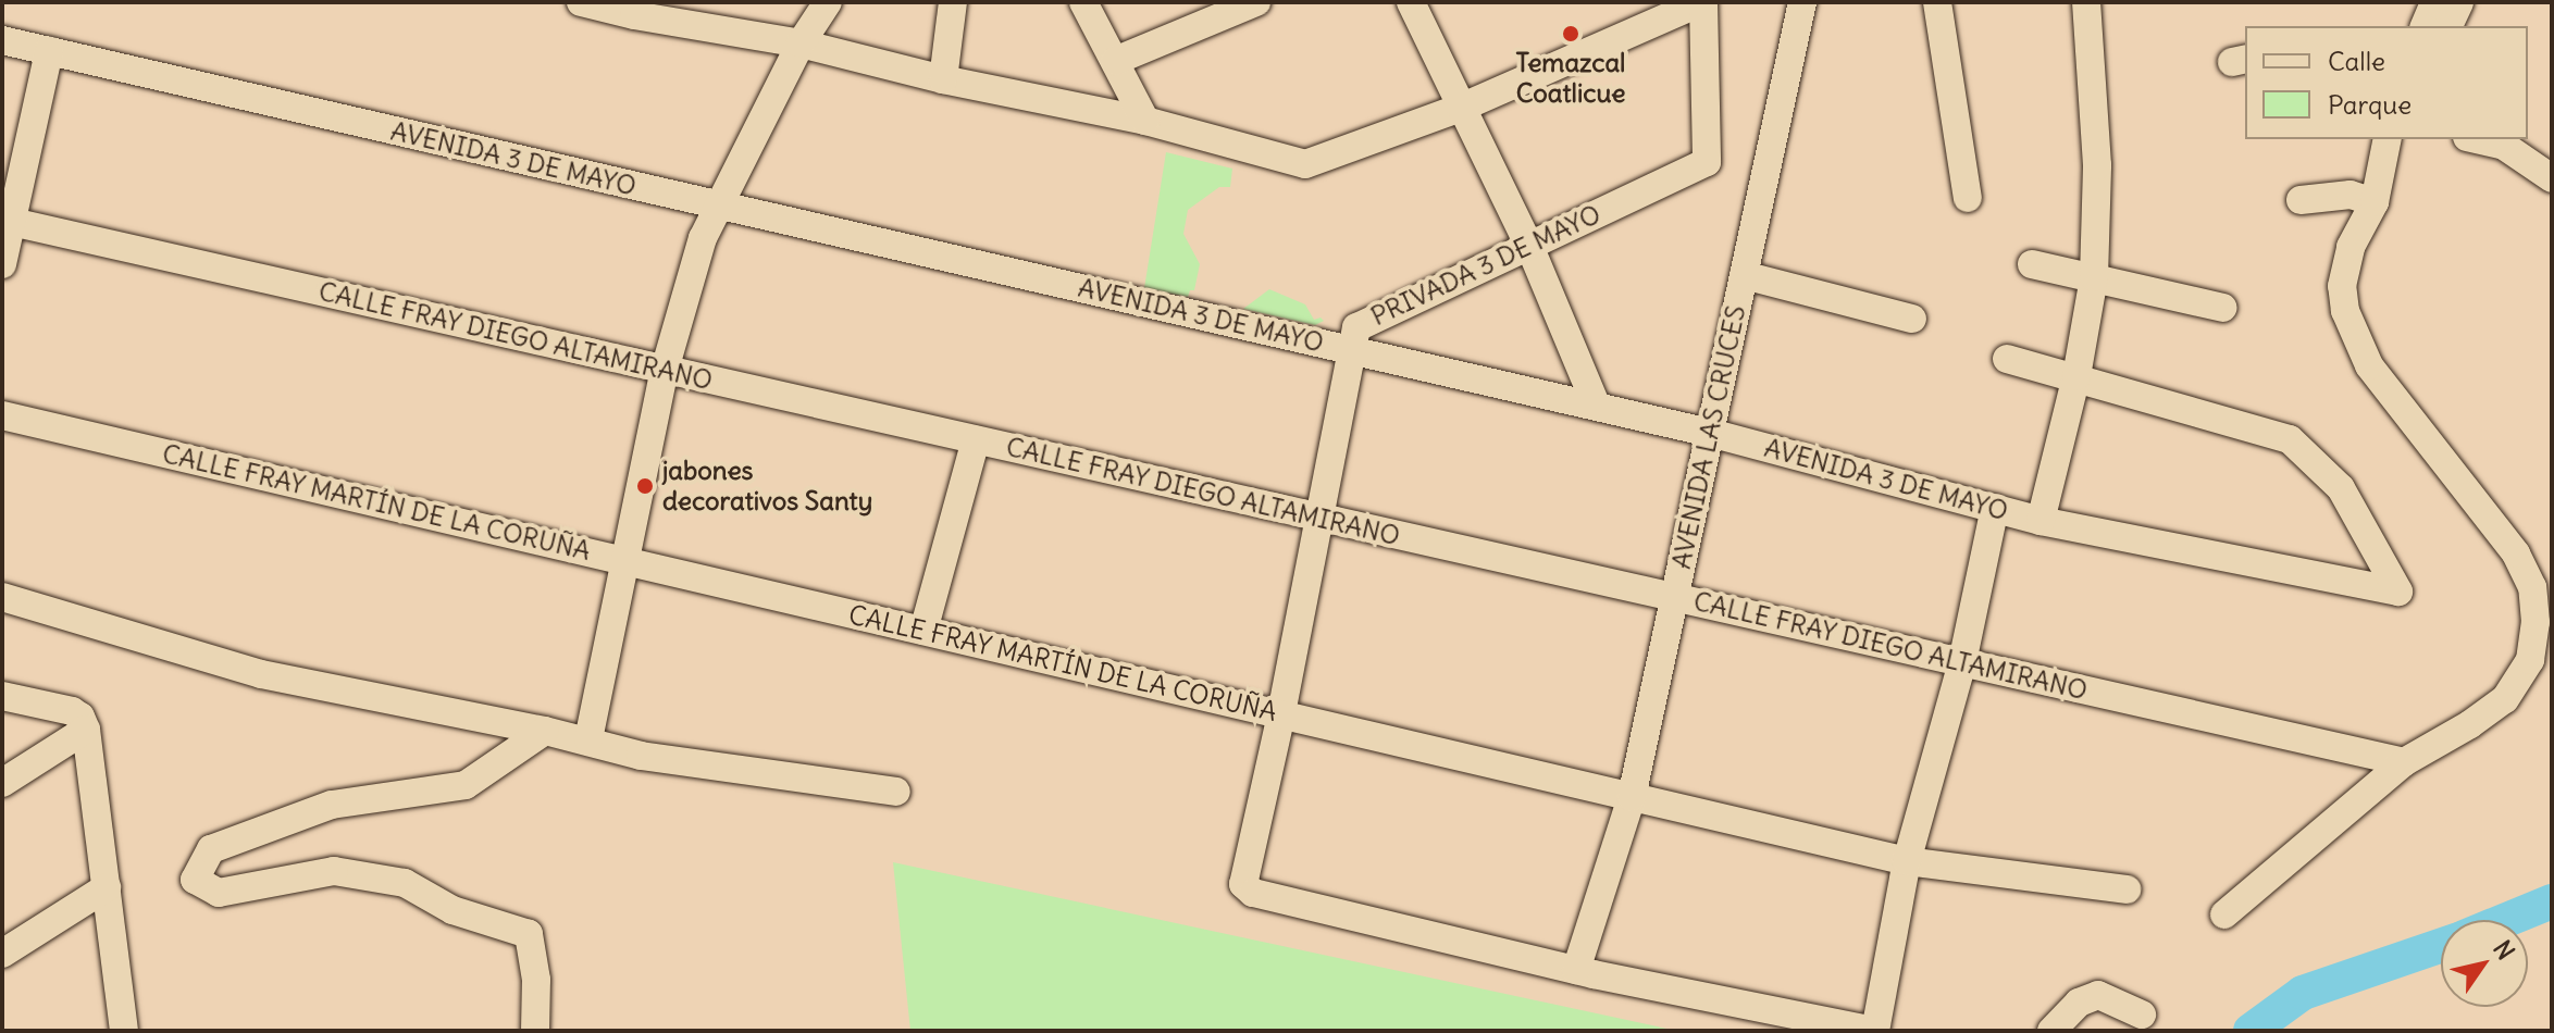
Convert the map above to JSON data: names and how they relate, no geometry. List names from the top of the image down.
{
  "streets": {
    "street": [
      "AVENIDA 3 DE MAYO",
      "PRIVADA 3 DE MAYO",
      "CALLE FRAY DIEGO ALTAMIRANO",
      "AVENIDA LAS CRUCES",
      "CALLE FRAY MARTÍN DE LA CORUÑA"
    ]
  },
  "crossings": [
    ["AVENIDA 3 DE MAYO", "PRIVADA 3 DE MAYO"],
    ["AVENIDA 3 DE MAYO", "AVENIDA LAS CRUCES"],
    ["PRIVADA 3 DE MAYO", "CALLE FRAY DIEGO ALTAMIRANO"],
    ["PRIVADA 3 DE MAYO", "AVENIDA LAS CRUCES"],
    ["PRIVADA 3 DE MAYO", "CALLE FRAY MARTÍN DE LA CORUÑA"],
    ["CALLE FRAY DIEGO ALTAMIRANO", "AVENIDA LAS CRUCES"],
    ["AVENIDA LAS CRUCES", "CALLE FRAY MARTÍN DE LA CORUÑA"]
  ],
  "places": ["Temazcal Coatlicue", "jabones decorativos Santy"],
  "legend": ["Calle", "Parque"],
  "north": "top right"
}
